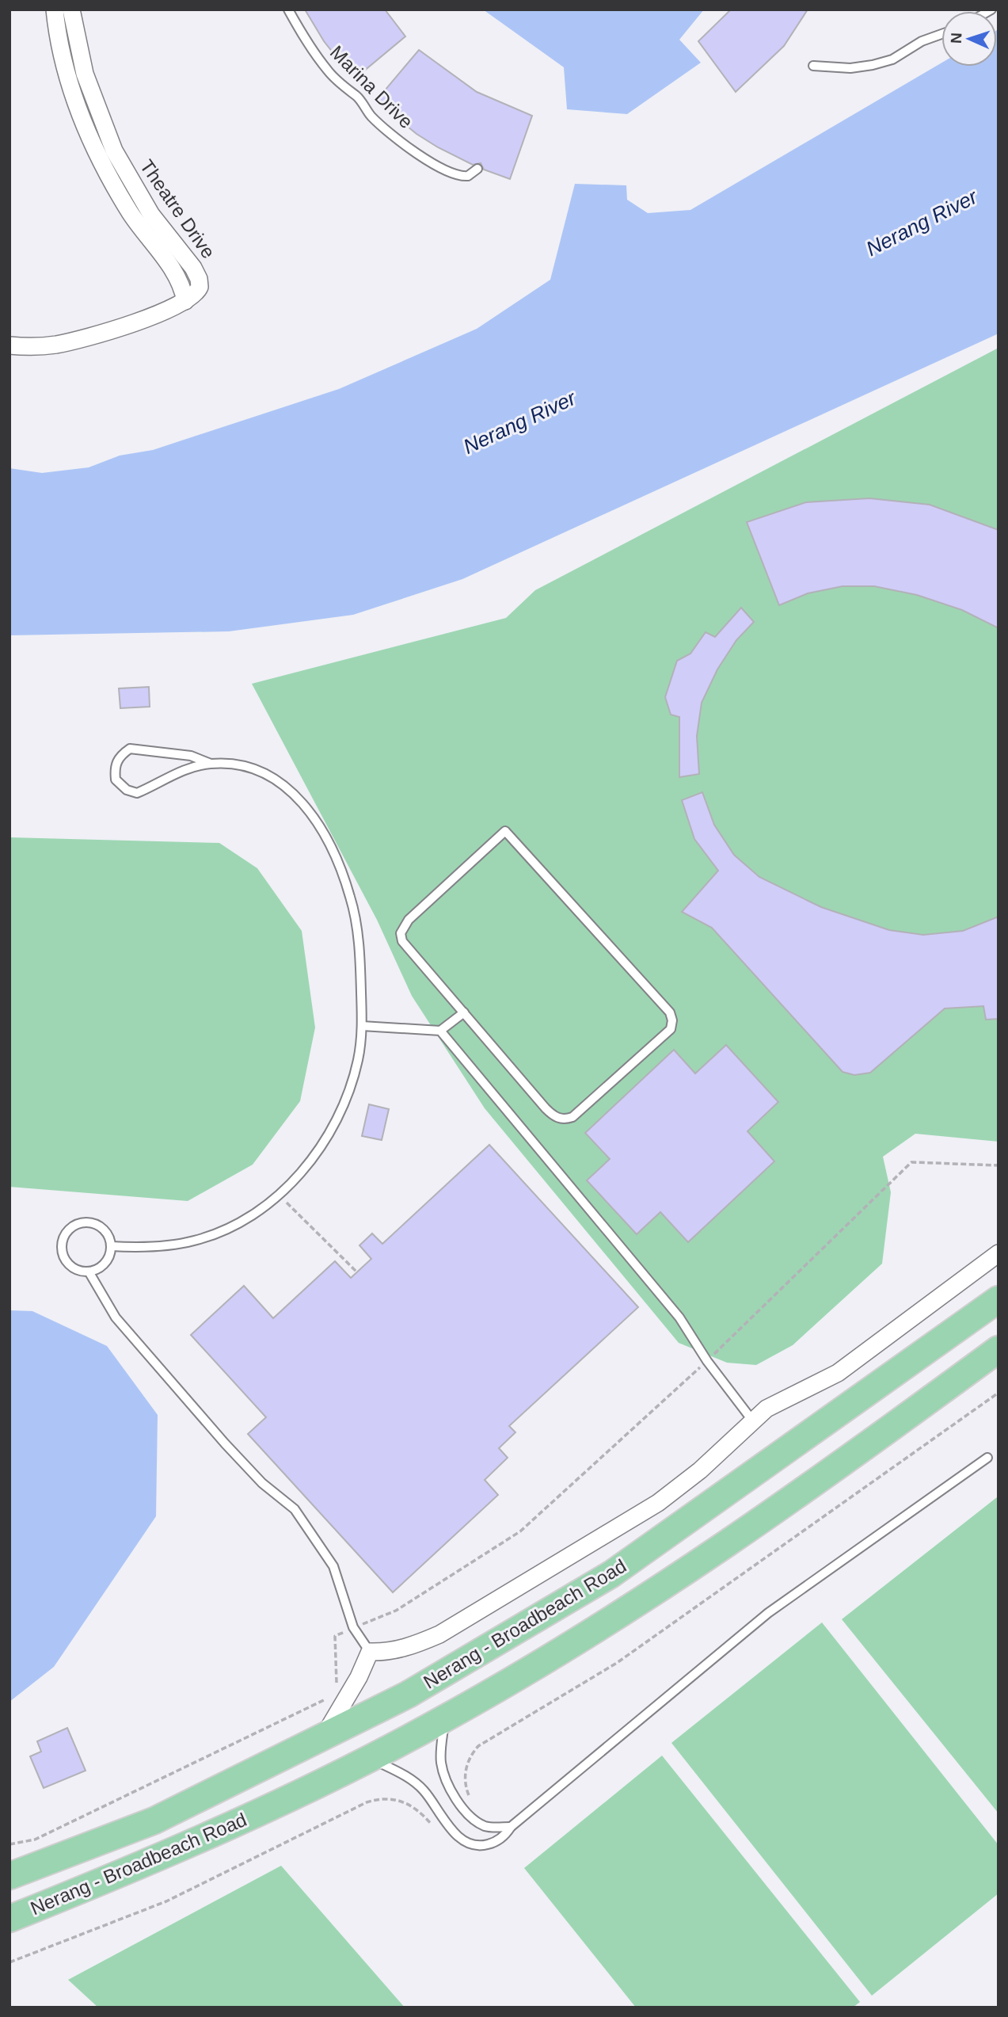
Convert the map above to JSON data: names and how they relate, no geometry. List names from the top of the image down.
{
  "streets": {
    "main road": ["Nerang - Broadbeach Road"],
    "street": ["Theatre Drive"],
    "lane": ["Marina Drive"]
  },
  "water": ["Nerang River"],
  "north": "left"
}
